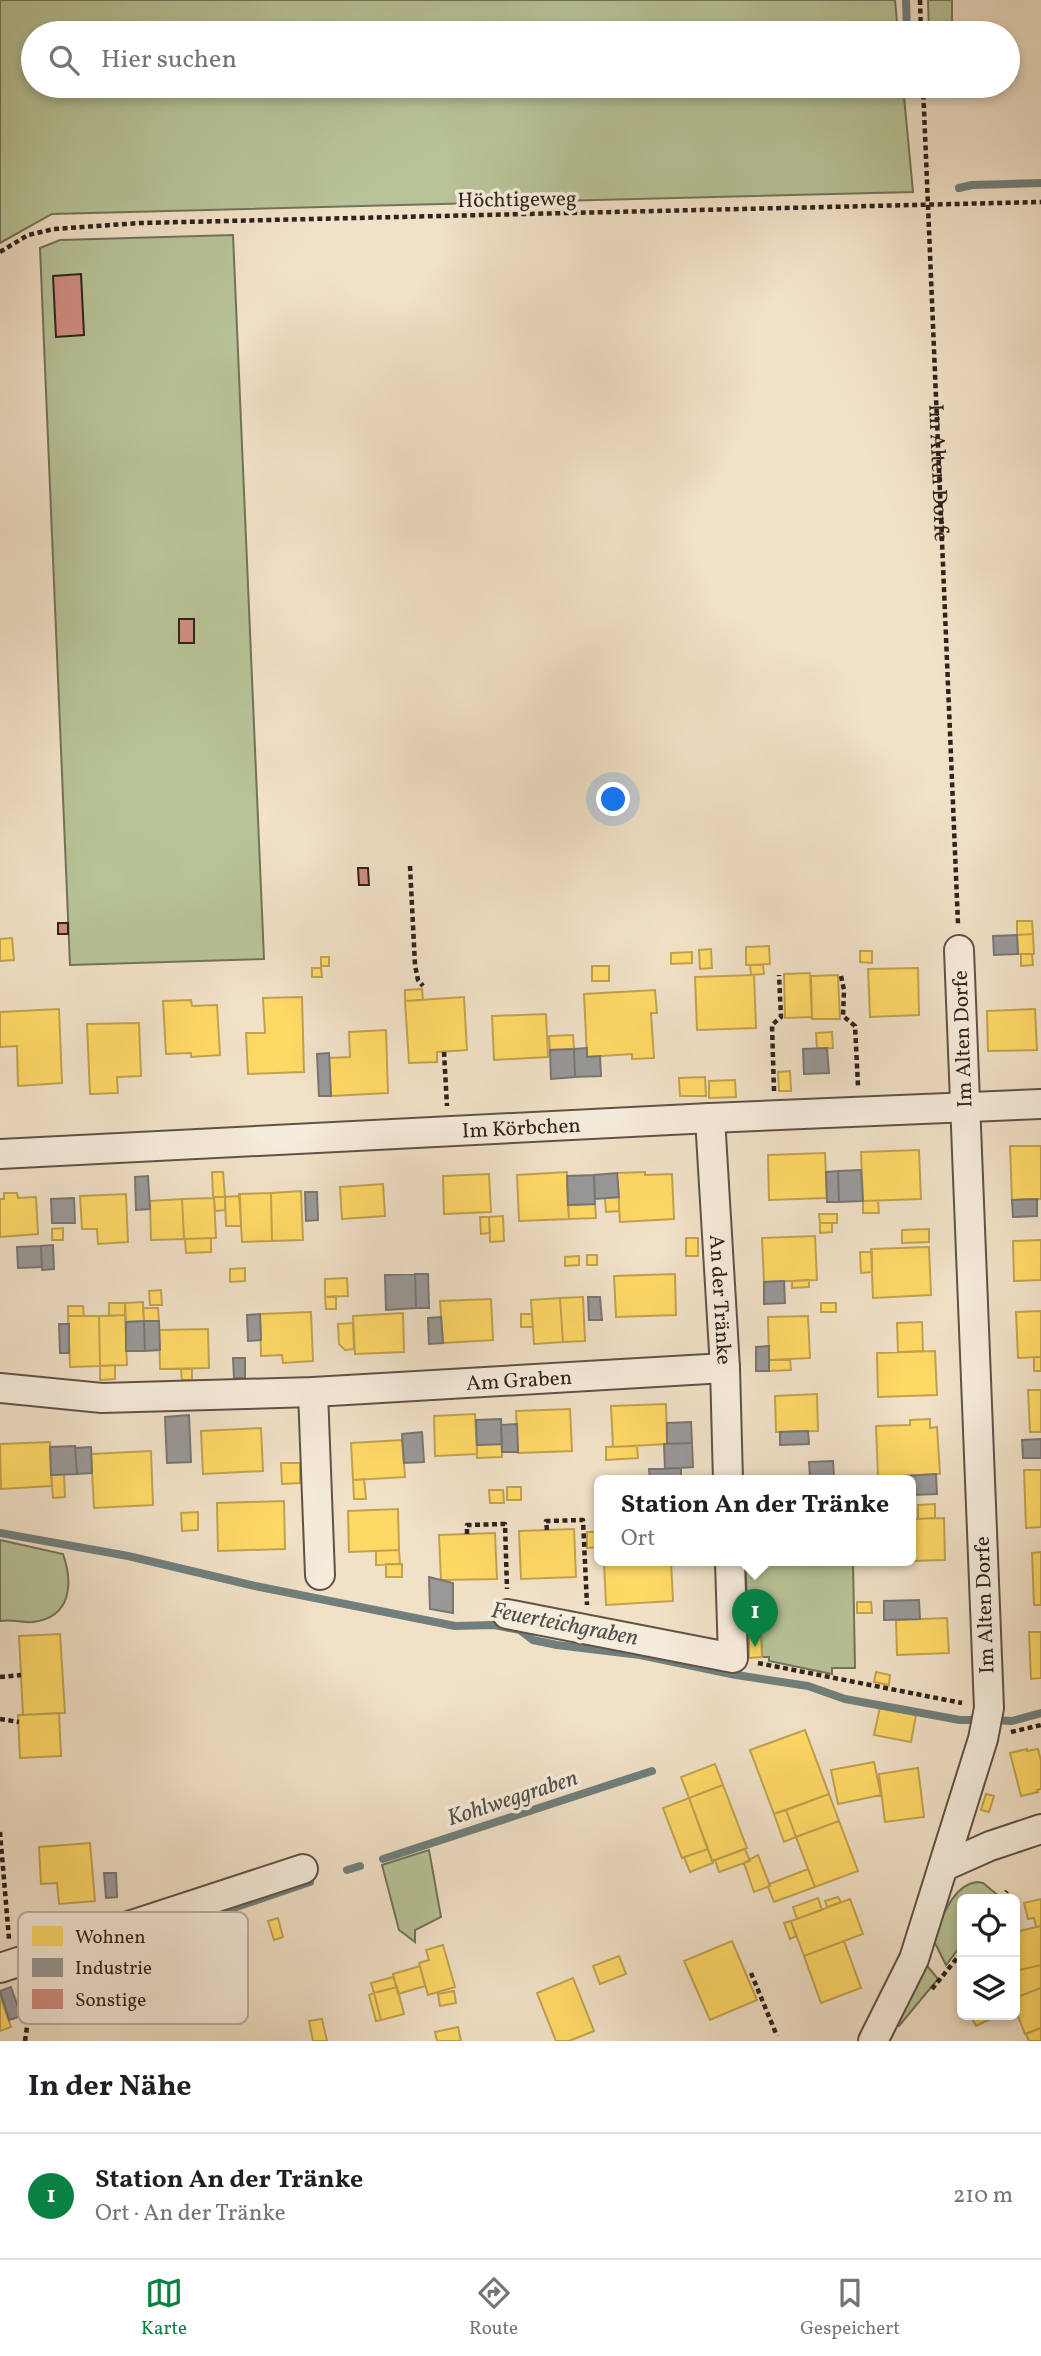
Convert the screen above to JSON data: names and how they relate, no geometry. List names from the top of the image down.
{
  "streets": {
    "street": [
      "Im Alten Dorfe",
      "Im Körbchen",
      "An der Tränke",
      "Am Graben"
    ],
    "path": ["Höchtigeweg"]
  },
  "crossings": [
    ["Höchtigeweg", "Im Alten Dorfe"],
    ["Im Alten Dorfe", "Im Körbchen"],
    ["Im Körbchen", "An der Tränke"],
    ["An der Tränke", "Am Graben"]
  ],
  "water": ["Feuerteichgraben", "Kohlweggraben"],
  "legend": ["Wohnen", "Industrie", "Sonstige"],
  "page": {
    "search": "Hier suchen",
    "popup": ["Station An der Tränke", "Ort"],
    "pins": "1",
    "heading": "In der Nähe",
    "list": [
      {
        "mark": "1",
        "name": "Station An der Tränke",
        "note": "Ort · An der Tränke",
        "value": "210 m"
      }
    ],
    "nav": ["Karte", "Route", "Gespeichert"]
  }
}
